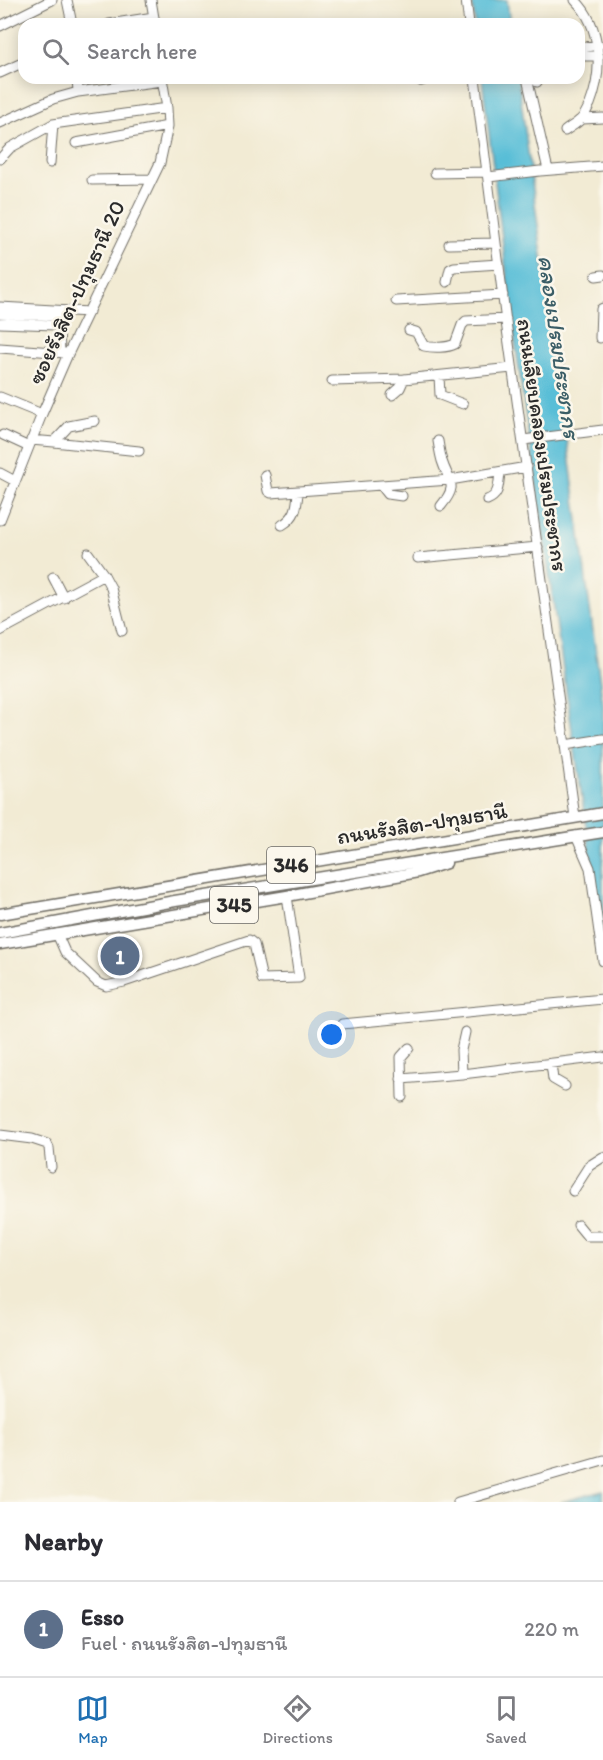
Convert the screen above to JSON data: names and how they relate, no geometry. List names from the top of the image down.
{
  "streets": {
    "main road": ["ถนนรังสิต-ปทุมธานี", "346", "345"],
    "street": ["ซอยรังสิต-ปทุมธานี 20", "ถนนเลียบคลองเปรมประชากร"]
  },
  "crossings": [
    ["ถนนเลียบคลองเปรมประชากร", "ถนนรังสิต-ปทุมธานี"],
    ["ถนนรังสิต-ปทุมธานี", "345"]
  ],
  "water": ["คลองเปรมประชากร"],
  "page": {
    "search": "Search here",
    "pins": "1",
    "heading": "Nearby",
    "list": [
      {
        "mark": "1",
        "name": "Esso",
        "note": "Fuel · ถนนรังสิต-ปทุมธานี",
        "value": "220 m"
      }
    ],
    "nav": ["Map", "Directions", "Saved"]
  }
}
